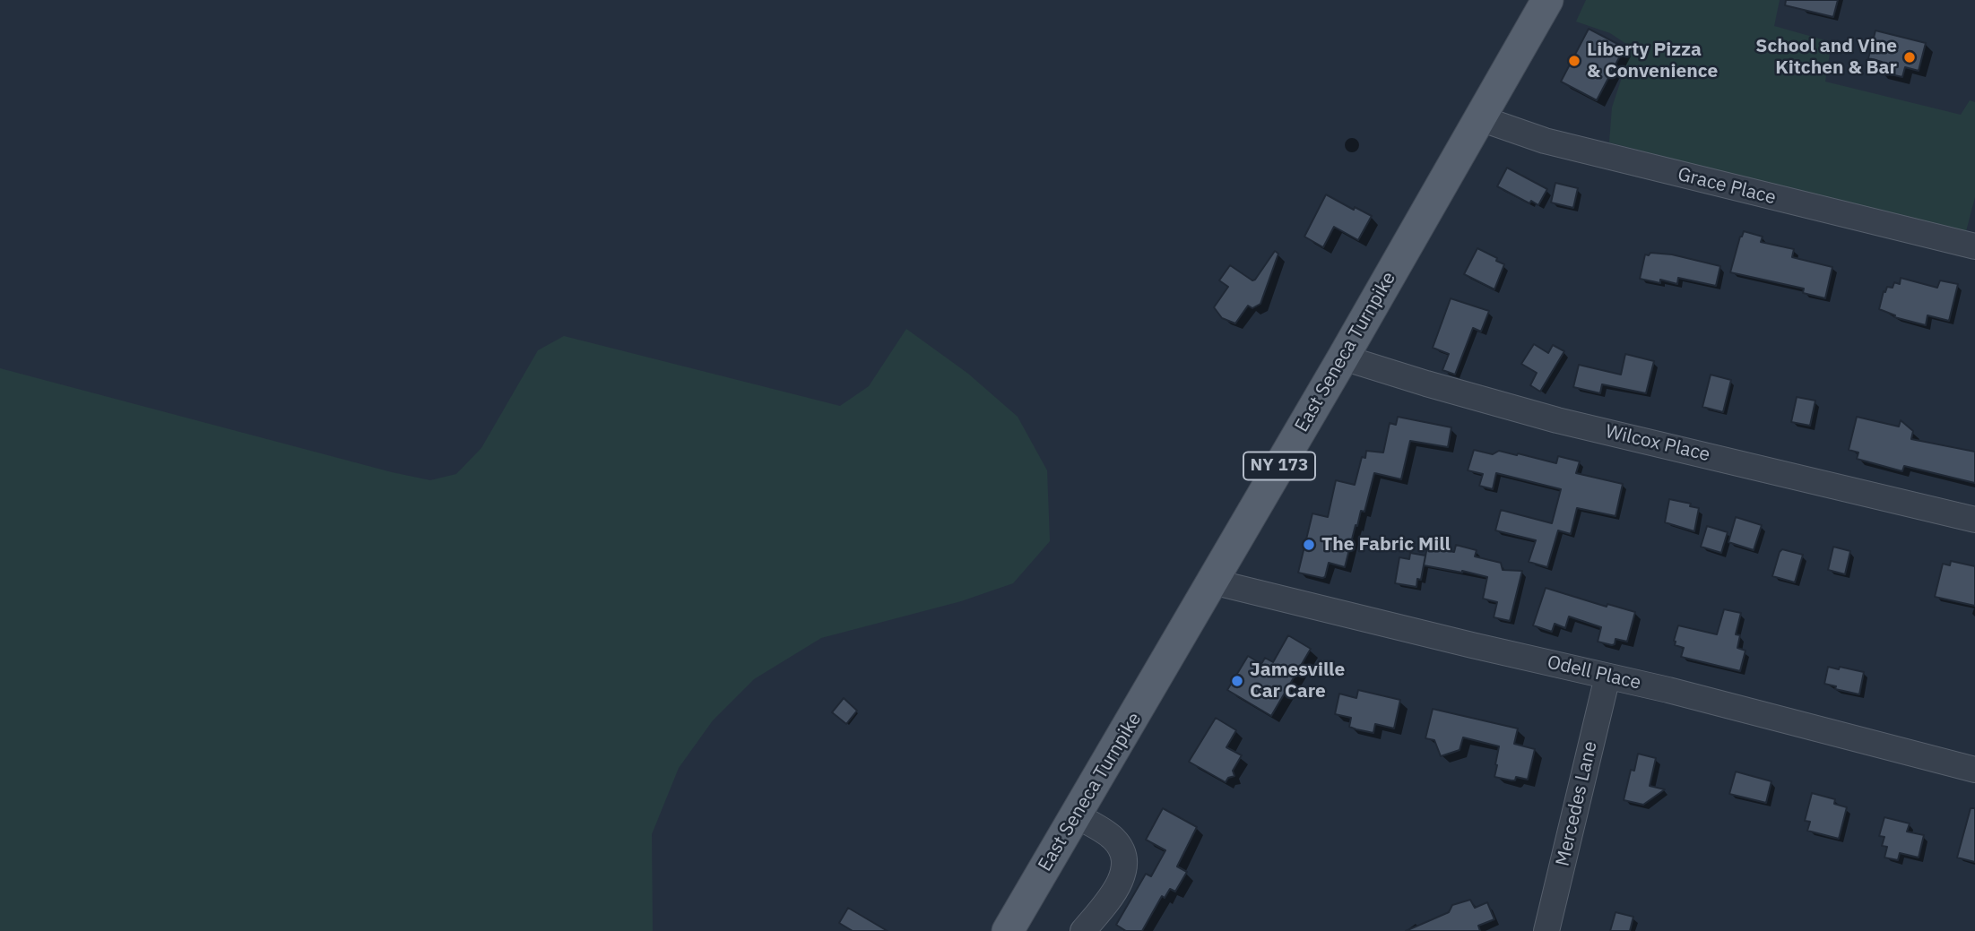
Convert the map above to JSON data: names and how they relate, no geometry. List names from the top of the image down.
{
  "streets": {
    "main road": ["East Seneca Turnpike", "NY 173"],
    "street": [
      "Grace Place",
      "Wilcox Place",
      "Odell Place",
      "Mercedes Lane"
    ]
  },
  "crossings": [
    ["Grace Place", "East Seneca Turnpike"],
    ["East Seneca Turnpike", "Wilcox Place"],
    ["East Seneca Turnpike", "Odell Place"],
    ["Odell Place", "Mercedes Lane"]
  ],
  "places": [
    "School and Vine Kitchen & Bar",
    "Liberty Pizza & Convenience",
    "The Fabric Mill",
    "Jamesville Car Care"
  ]
}
